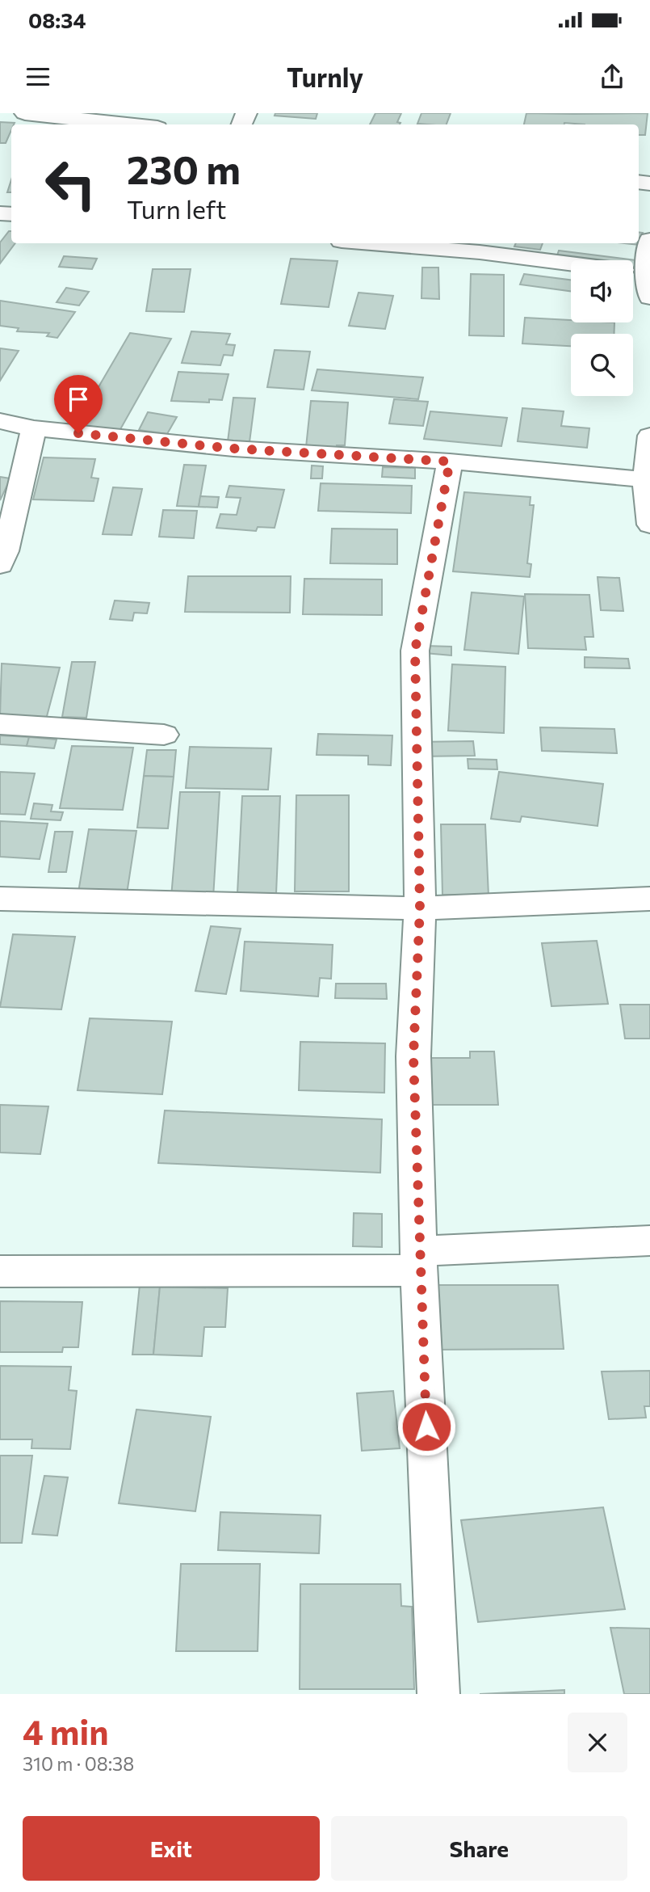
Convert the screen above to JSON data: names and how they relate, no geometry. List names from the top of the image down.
{
  "page": {
    "status": "08:34",
    "header": "Turnly",
    "turn": ["230 m", "Turn left"],
    "heading": ["4 min", "310 m · 08:38"],
    "buttons": ["Exit", "Share"]
  }
}
